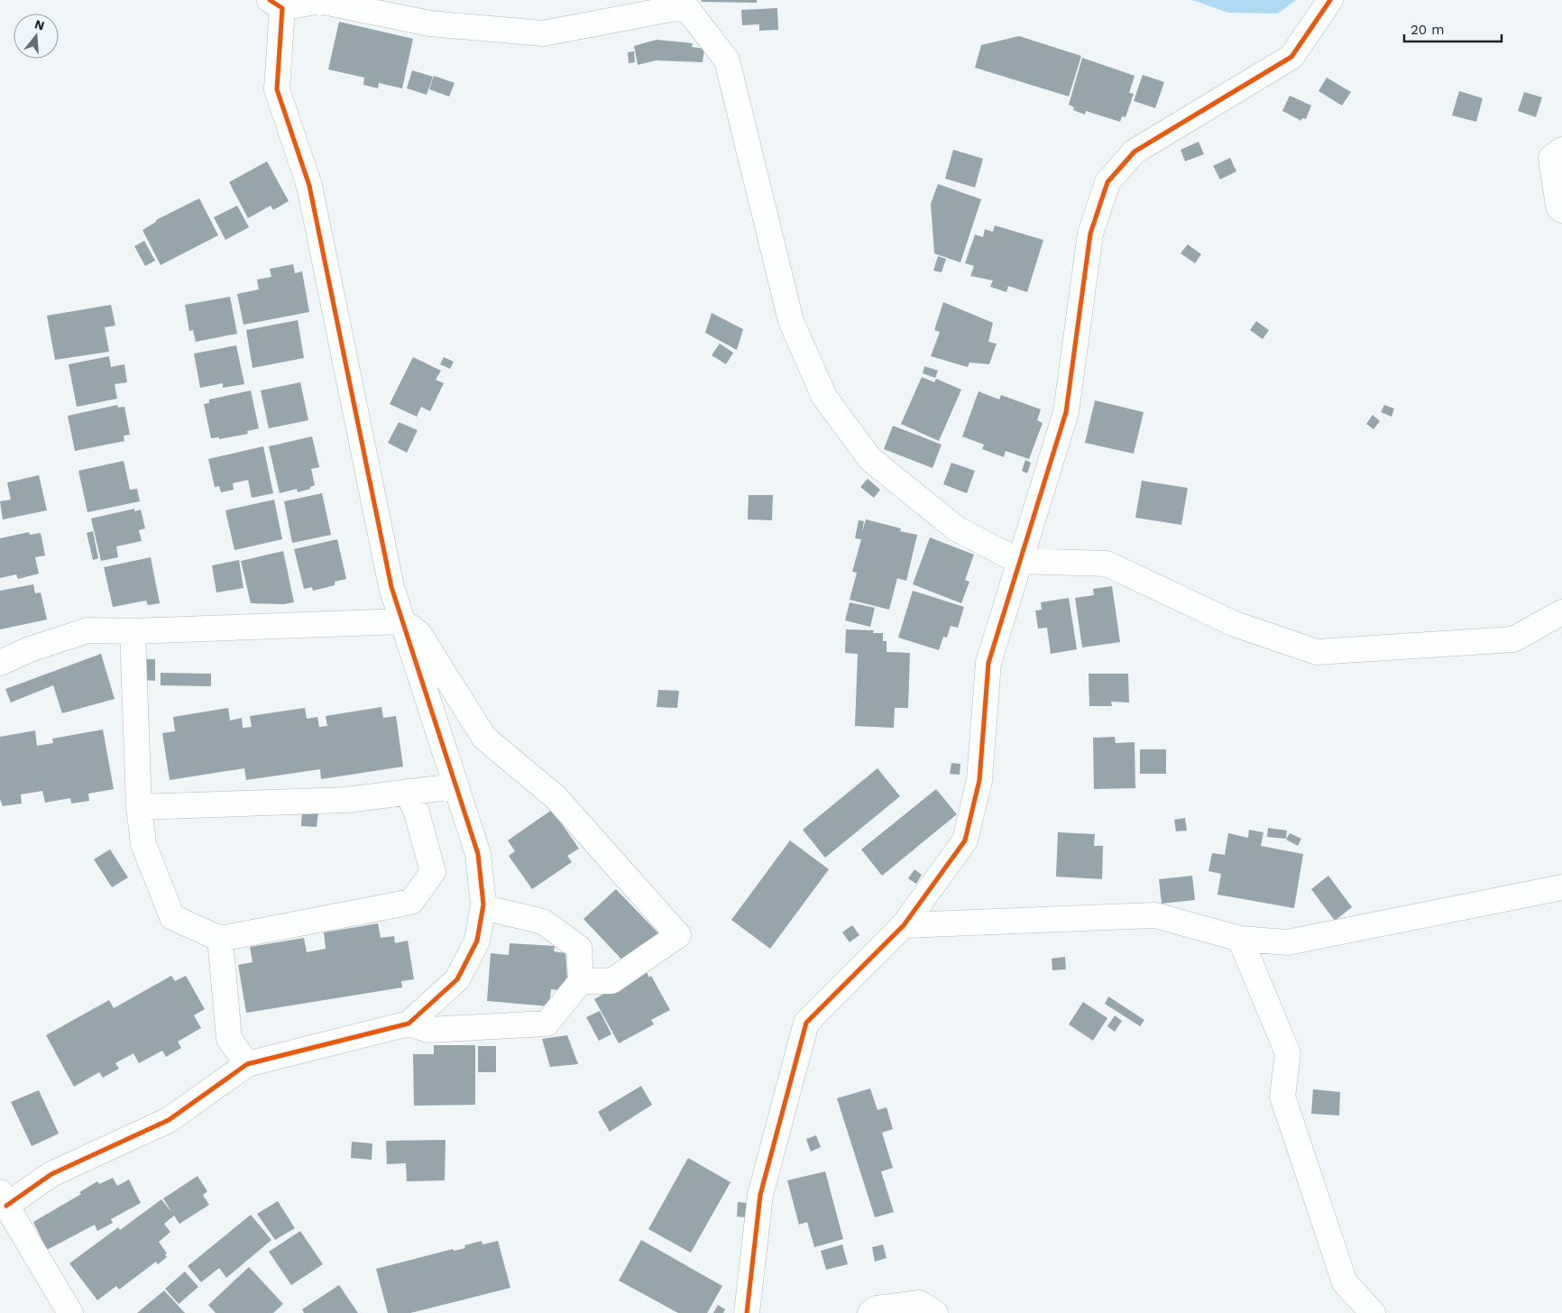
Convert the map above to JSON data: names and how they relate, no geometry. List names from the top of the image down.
{
  "scale_bar": "20 m",
  "north": "top"
}
